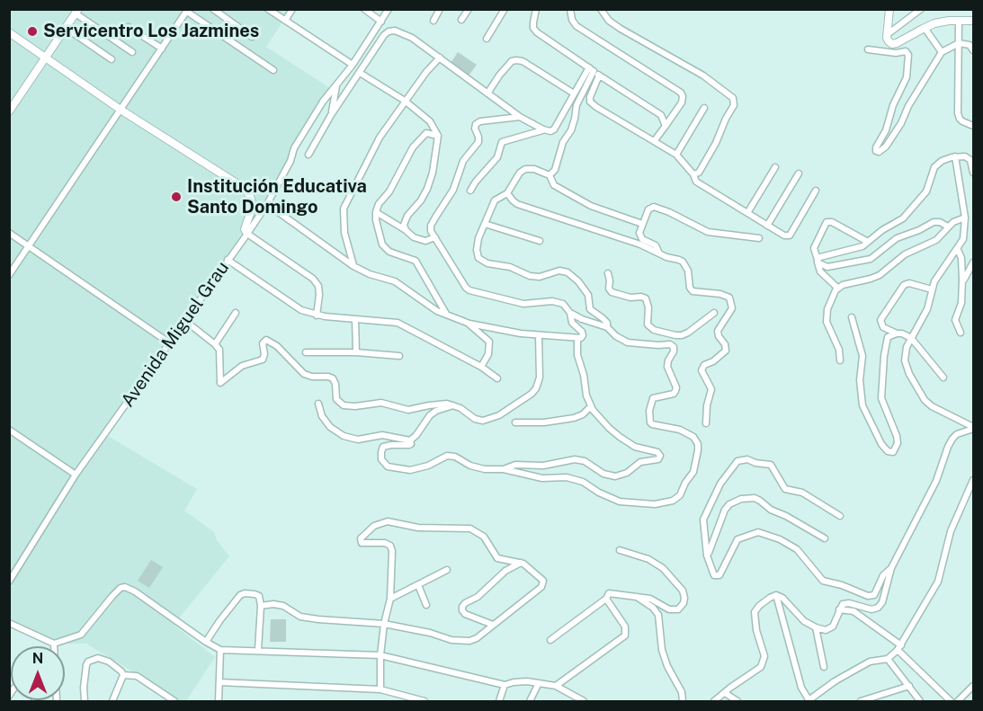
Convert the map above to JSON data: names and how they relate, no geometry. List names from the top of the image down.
{
  "streets": {
    "street": ["Avenida Miguel Grau"]
  },
  "places": ["Servicentro Los Jazmines", "Institución Educativa Santo Domingo"],
  "north": "top"
}
